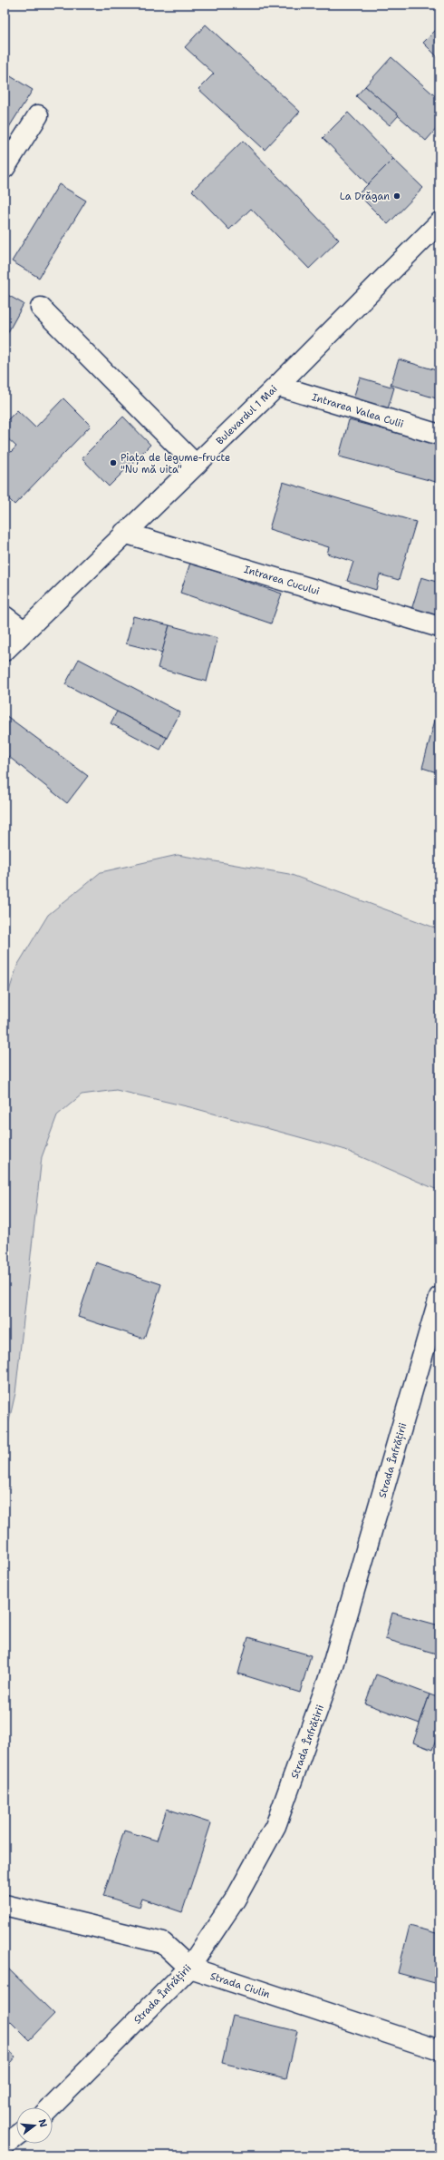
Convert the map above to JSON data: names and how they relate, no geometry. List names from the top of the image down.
{
  "streets": {
    "street": [
      "Intrarea Valea Culii",
      "Bulevardul 1 Mai",
      "Intrarea Cucului",
      "Strada Înfrățirii",
      "Strada Ciulin"
    ]
  },
  "crossings": [
    ["Intrarea Valea Culii", "Bulevardul 1 Mai"],
    ["Bulevardul 1 Mai", "Intrarea Cucului"],
    ["Strada Înfrățirii", "Strada Ciulin"]
  ],
  "places": ["La Drăgan", "Piața de legume-fructe \"Nu mă uita\""],
  "north": "right"
}
